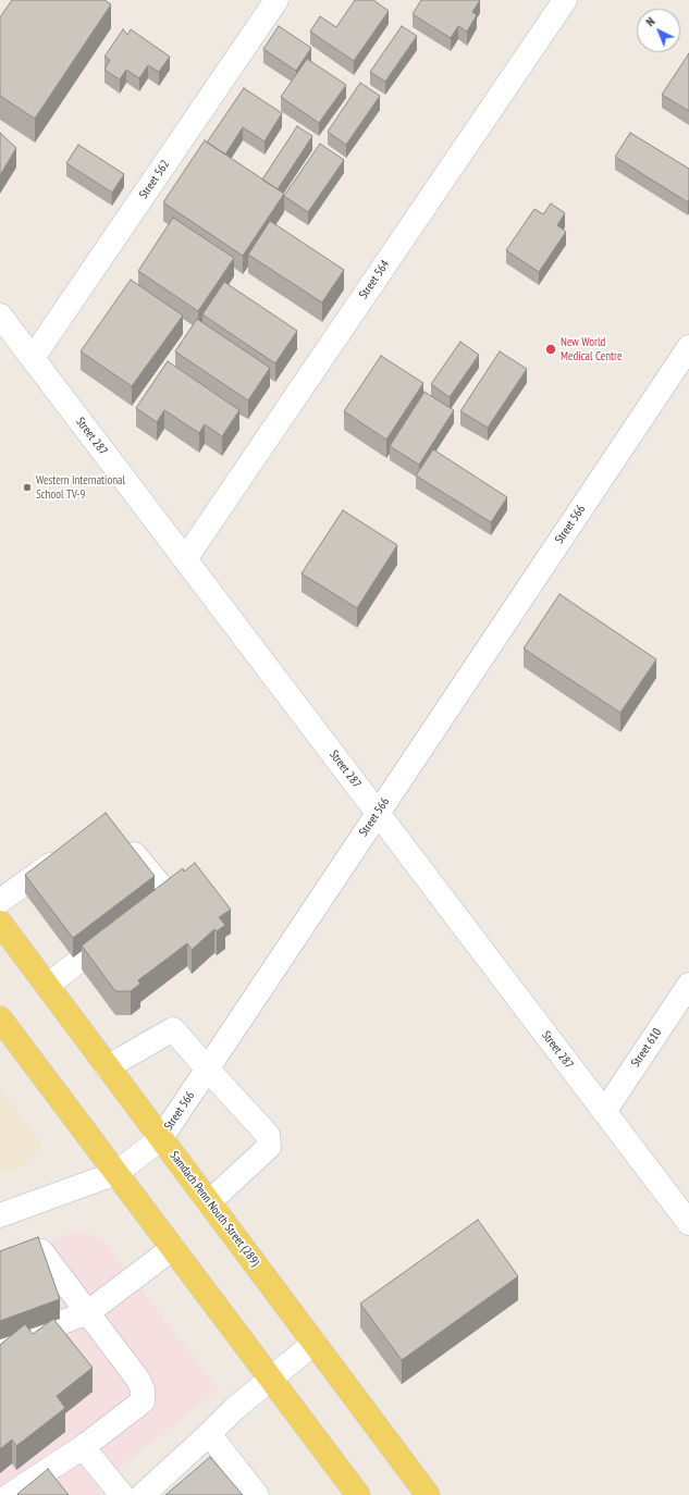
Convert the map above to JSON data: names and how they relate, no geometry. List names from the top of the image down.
{
  "streets": {
    "main road": ["Samdach Penn Nouth Street (289)"],
    "street": [
      "Street 562",
      "Street 564",
      "Street 287",
      "Street 566",
      "Street 610"
    ]
  },
  "crossings": [
    ["Street 562", "Street 287"],
    ["Street 564", "Street 287"],
    ["Street 287", "Street 566"],
    ["Street 287", "Street 610"],
    ["Street 566", "Samdach Penn Nouth Street (289)"]
  ],
  "places": ["New World Medical Centre", "Western International School TV-9"],
  "north": "top left"
}
